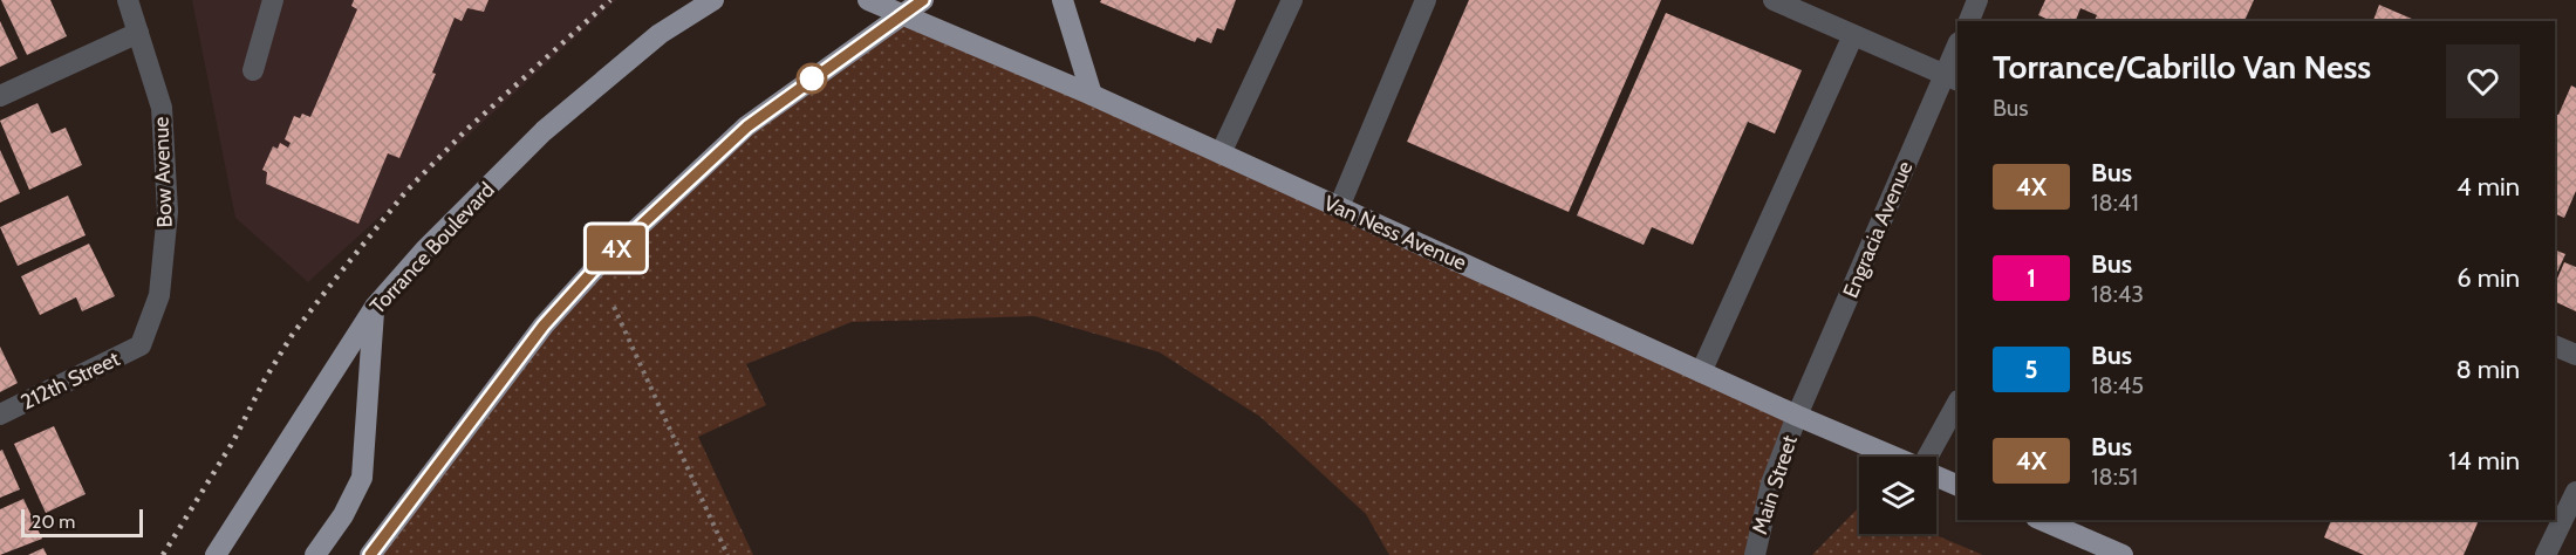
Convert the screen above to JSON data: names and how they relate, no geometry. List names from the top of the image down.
{
  "streets": {
    "main road": ["Van Ness Avenue", "Torrance Boulevard"],
    "street": [
      "Bow Avenue",
      "Engracia Avenue",
      "212th Street",
      "Main Street"
    ]
  },
  "crossings": [
    ["Bow Avenue", "212th Street"],
    ["Engracia Avenue", "Van Ness Avenue"],
    ["Engracia Avenue", "Main Street"],
    ["Van Ness Avenue", "Main Street"]
  ],
  "lines": ["bus line 4X"],
  "scale_bar": "20 m",
  "page": {
    "on_map": "4X",
    "heading": ["Torrance/Cabrillo Van Ness", "Bus"],
    "list": [
      {
        "mark": "4X",
        "name": "Bus",
        "note": "18:41",
        "value": "4 min"
      },
      {
        "mark": "1",
        "name": "Bus",
        "note": "18:43",
        "value": "6 min"
      },
      {
        "mark": "5",
        "name": "Bus",
        "note": "18:45",
        "value": "8 min"
      },
      {
        "mark": "4X",
        "name": "Bus",
        "note": "18:51",
        "value": "14 min"
      }
    ],
    "scale": "20 m"
  }
}
